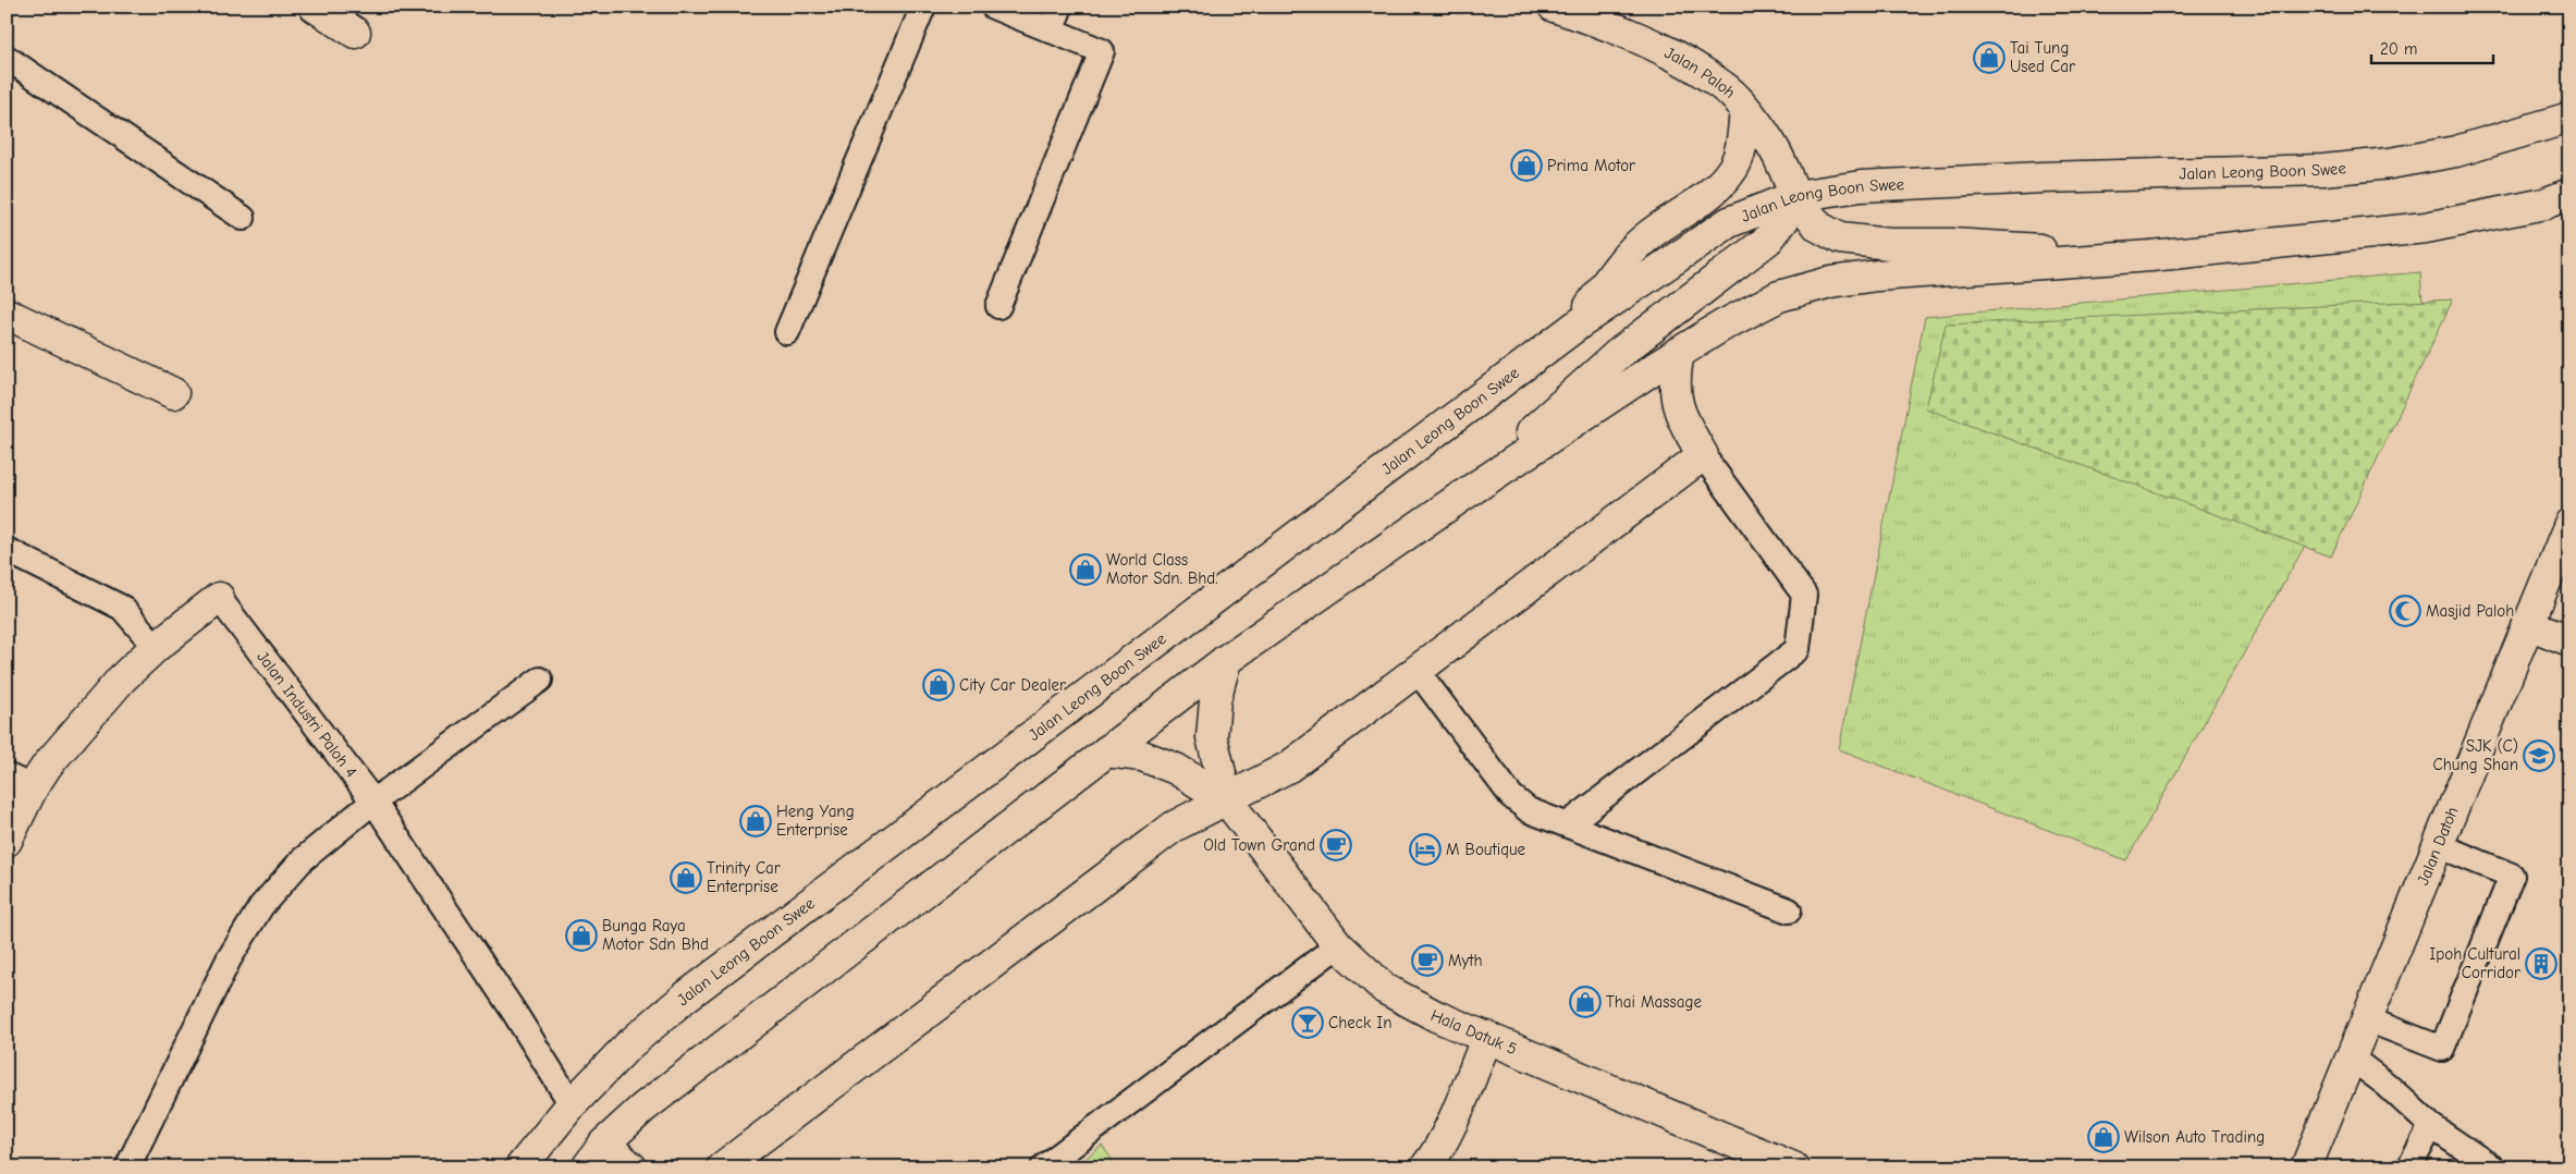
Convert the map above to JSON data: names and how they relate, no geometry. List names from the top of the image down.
{
  "streets": {
    "main road": [
      "Jalan Paloh",
      "Jalan Leong Boon Swee",
      "Jalan Industri Paloh 4",
      "Jalan Datoh",
      "Hala Datuk 5"
    ]
  },
  "crossings": [
    ["Jalan Paloh", "Jalan Leong Boon Swee"],
    ["Jalan Leong Boon Swee", "Jalan Industri Paloh 4"]
  ],
  "places": {
    "shop": [
      "Tai Tung Used Car",
      "Prima Motor",
      "World Class Motor Sdn. Bhd.",
      "City Car Dealer",
      "Heng Yang Enterprise",
      "Trinity Car Enterprise",
      "Bunga Raya Motor Sdn Bhd",
      "Thai Massage",
      "Wilson Auto Trading"
    ],
    "mosque": ["Masjid Paloh"],
    "school or university": ["SJK (C) Chung Shan"],
    "cafe": ["Old Town Grand", "Myth"],
    "hotel": ["M Boutique"],
    "building": ["Ipoh Cultural Corridor"],
    "bar": ["Check In"]
  },
  "scale_bar": "20 m"
}
